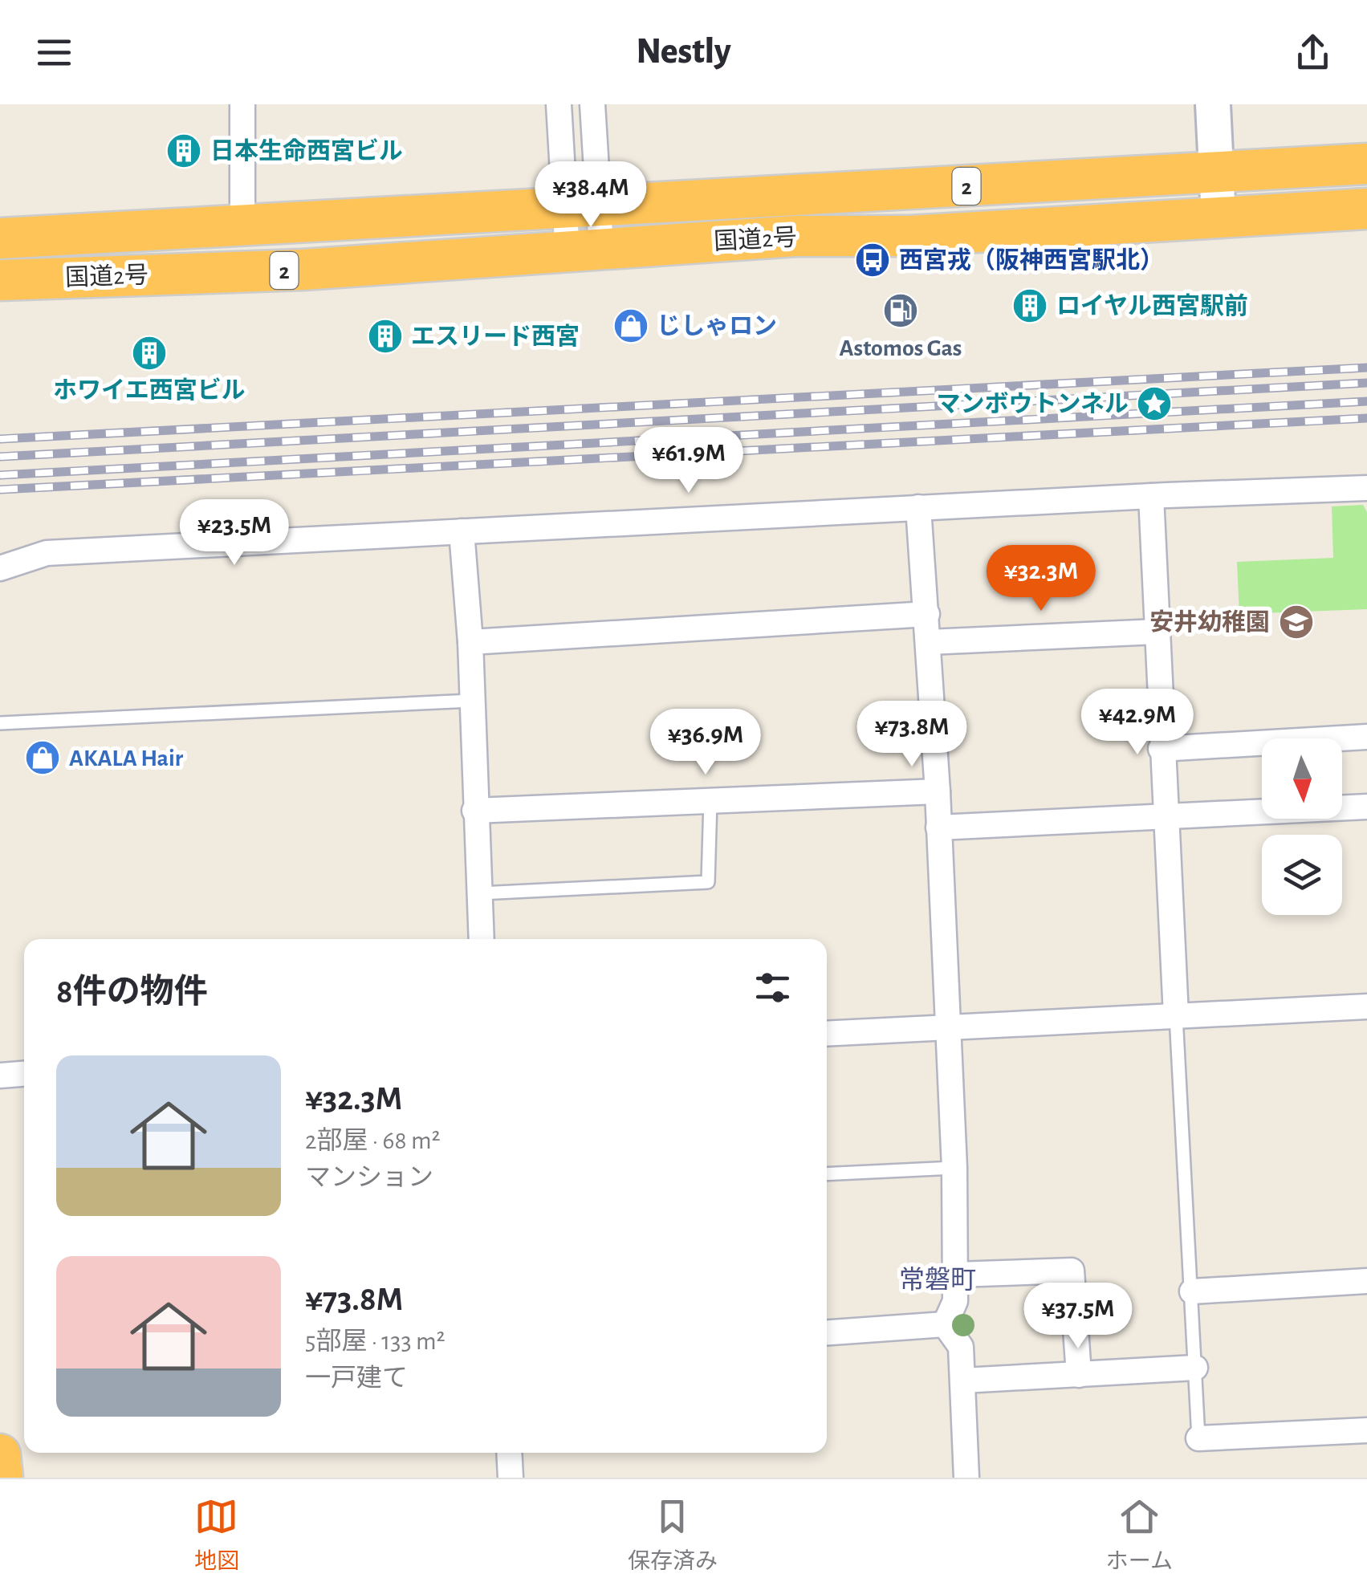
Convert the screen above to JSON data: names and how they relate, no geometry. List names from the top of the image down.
{
  "streets": {
    "highway": ["2", "国道2号"]
  },
  "districts": ["常磐町"],
  "places": {
    "building": [
      "日本生命西宮ビル",
      "ロイヤル西宮駅前",
      "エスリード西宮",
      "ホワイエ西宮ビル"
    ],
    "bus stop": ["西宮戎（阪神西宮駅北）"],
    "fuel station": ["Astomos Gas"],
    "shop": ["じしゃロン", "AKALA Hair"],
    "place": ["マンボウトンネル"],
    "school or university": ["安井幼稚園"]
  },
  "north": "bottom",
  "page": {
    "header": "Nestly",
    "price": [
      "¥38.4M",
      "¥61.9M",
      "¥23.5M",
      "¥32.3M",
      "¥42.9M",
      "¥73.8M",
      "¥36.9M",
      "¥37.5M"
    ],
    "heading": "8件の物件",
    "list": [
      {
        "name": "¥32.3M",
        "note": "2部屋 · 68 m² · マンション"
      },
      {
        "name": "¥73.8M",
        "note": "5部屋 · 133 m² · 一戸建て"
      }
    ],
    "tabs": ["地図", "保存済み", "ホーム"]
  }
}
